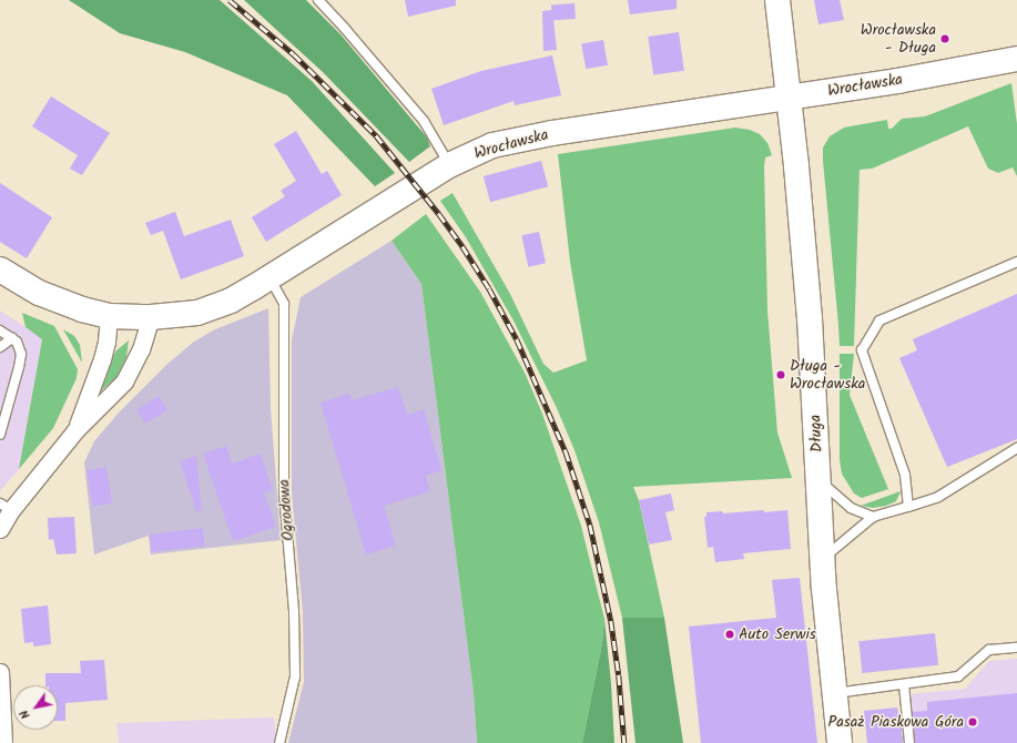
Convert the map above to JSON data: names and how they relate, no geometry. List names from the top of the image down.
{
  "streets": {
    "main road": ["Wrocławska", "Długa"],
    "lane": ["Ogrodowa"]
  },
  "crossings": [
    ["Wrocławska", "Długa"],
    ["Wrocławska", "Ogrodowa"]
  ],
  "places": [
    "Wrocławska - Długa",
    "Długa - Wrocławska",
    "Auto Serwis",
    "Pasaż Piaskowa Góra"
  ],
  "north": "bottom left"
}
